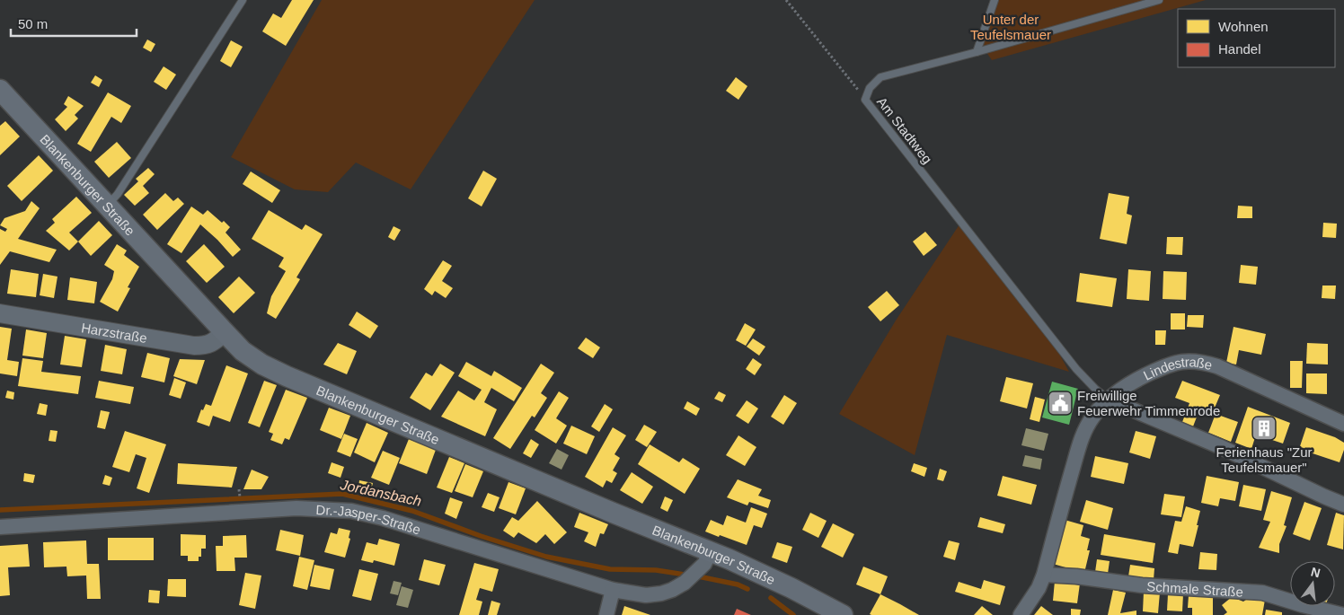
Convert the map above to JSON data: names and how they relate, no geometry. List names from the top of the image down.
{
  "streets": {
    "main road": ["Blankenburger Straße"],
    "street": [
      "Harzstraße",
      "Lindestraße",
      "Dr.-Jasper-Straße",
      "Schmale Straße"
    ],
    "lane": ["Am Stadtweg"]
  },
  "crossings": [
    ["Am Stadtweg", "Lindestraße"],
    ["Blankenburger Straße", "Harzstraße"],
    ["Blankenburger Straße", "Dr.-Jasper-Straße"],
    ["Lindestraße", "Schmale Straße"]
  ],
  "water": ["Jordansbach"],
  "parks": ["Unter der Teufelsmauer"],
  "places": {
    "public building": ["Freiwillige Feuerwehr Timmenrode"],
    "building": ["Ferienhaus \"Zur Teufelsmauer\""]
  },
  "legend": ["Wohnen", "Handel"],
  "scale_bar": "50 m",
  "north": "top"
}
